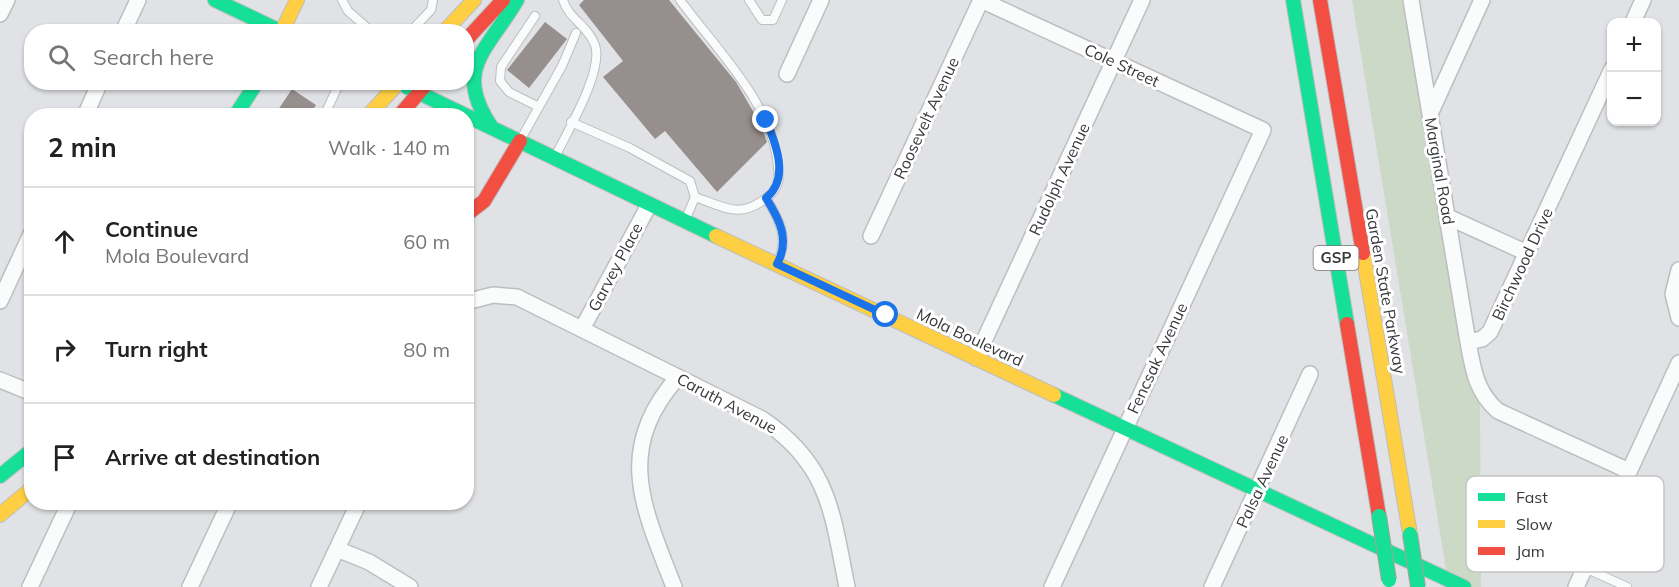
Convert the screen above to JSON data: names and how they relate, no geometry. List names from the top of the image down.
{
  "streets": {
    "main road": ["GSP", "Garden State Parkway", "Mola Boulevard"],
    "street": [
      "Cole Street",
      "Roosevelt Avenue",
      "Marginal Road",
      "Rudolph Avenue",
      "Birchwood Drive",
      "Garvey Place",
      "Fencsak Avenue",
      "Caruth Avenue",
      "Palsa Avenue"
    ]
  },
  "crossings": [
    ["Cole Street", "Roosevelt Avenue"],
    ["Cole Street", "Rudolph Avenue"],
    ["Cole Street", "Fencsak Avenue"],
    ["Marginal Road", "Birchwood Drive"],
    ["Rudolph Avenue", "Mola Boulevard"],
    ["Garvey Place", "Mola Boulevard"],
    ["Garvey Place", "Caruth Avenue"],
    ["Mola Boulevard", "Fencsak Avenue"],
    ["Mola Boulevard", "Palsa Avenue"]
  ],
  "legend": ["Fast", "Slow", "Jam"],
  "page": {
    "map_buttons": ["+", "−"],
    "search": "Search here",
    "heading": ["2 min", "Walk · 140 m"],
    "list": [
      ["Continue", "Mola Boulevard", "60 m"],
      ["Turn right", "80 m"],
      "Arrive at destination"
    ]
  }
}
